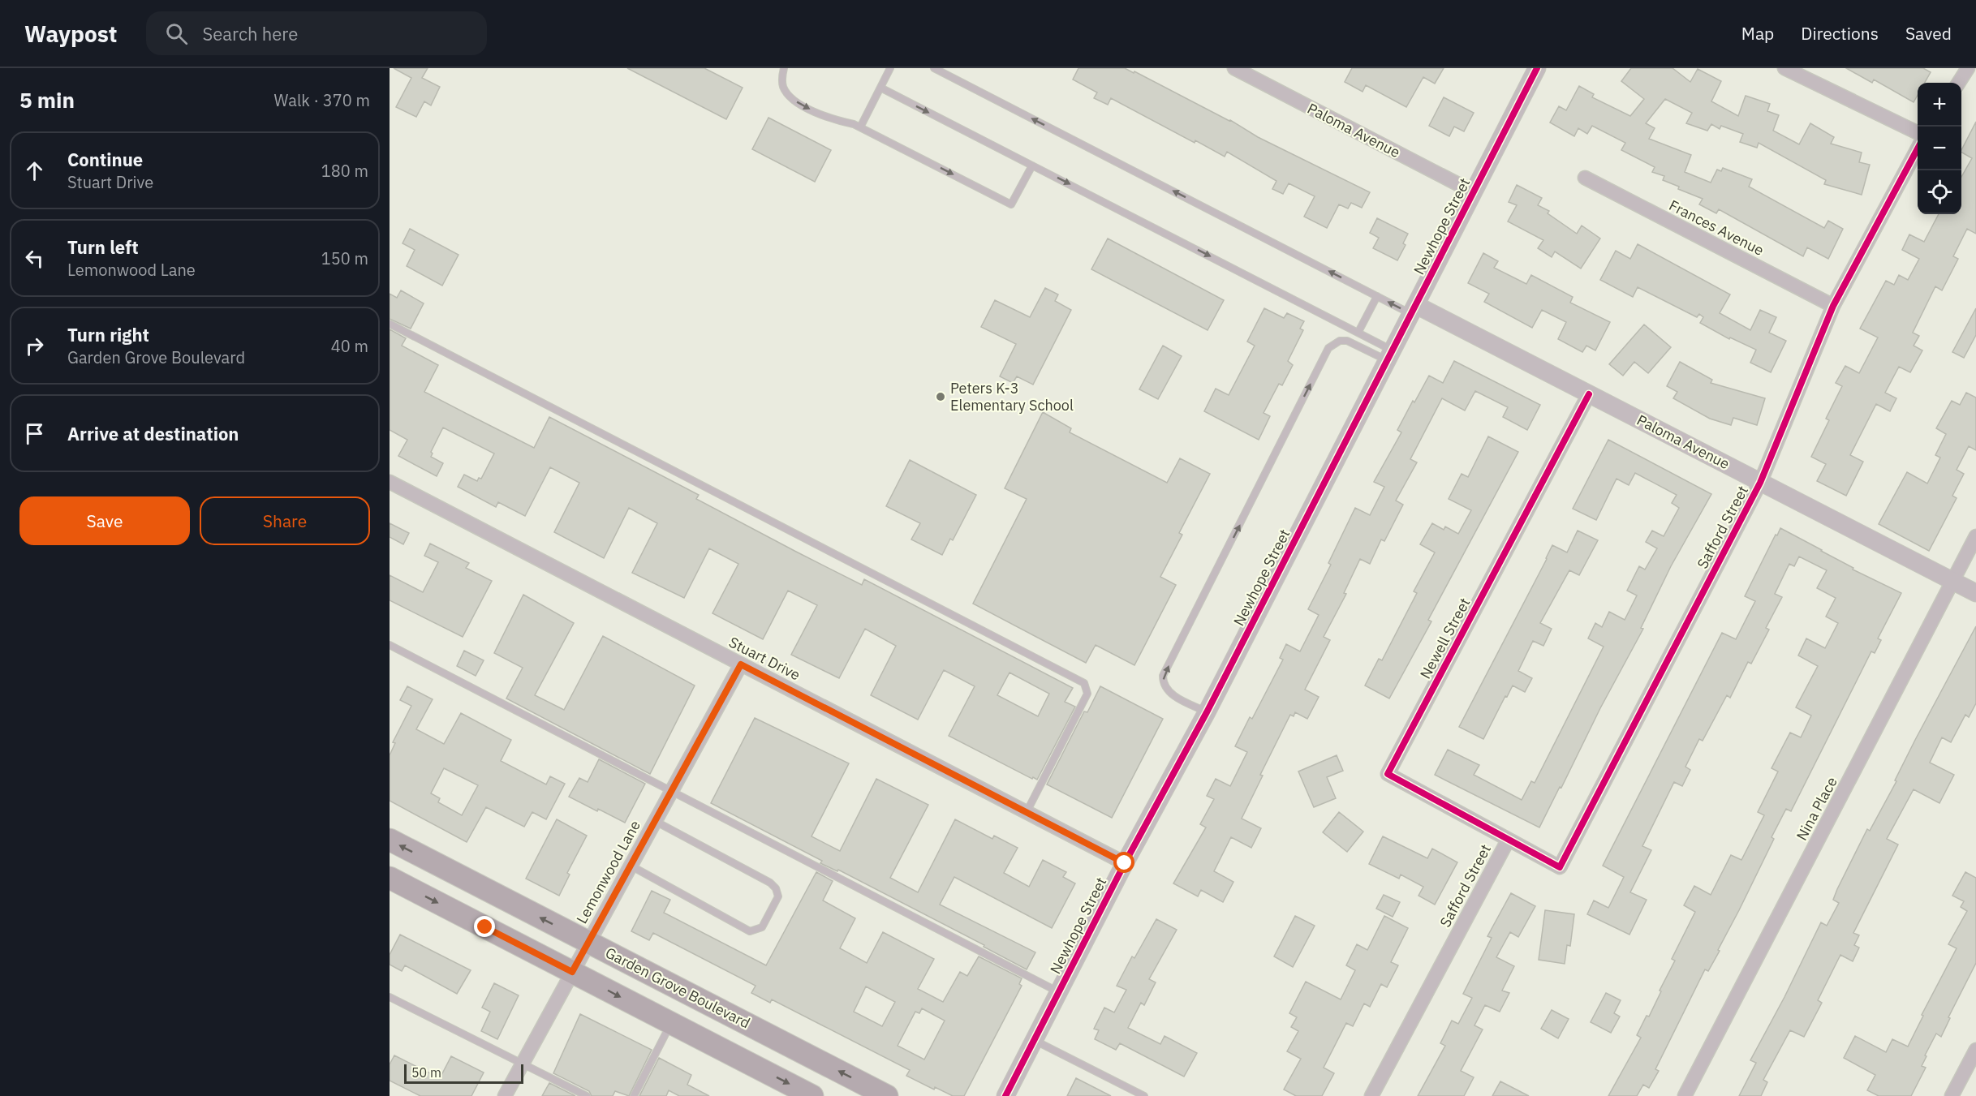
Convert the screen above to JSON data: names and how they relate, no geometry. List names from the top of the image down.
{
  "streets": {
    "main road": ["Garden Grove Boulevard"],
    "street": [
      "Paloma Avenue",
      "Newhope Street",
      "Frances Avenue",
      "Safford Street",
      "Newell Street",
      "Stuart Drive",
      "Nina Place",
      "Lemonwood Lane"
    ]
  },
  "crossings": [
    ["Paloma Avenue", "Newhope Street"],
    ["Paloma Avenue", "Safford Street"],
    ["Paloma Avenue", "Newell Street"],
    ["Paloma Avenue", "Nina Place"],
    ["Newhope Street", "Stuart Drive"],
    ["Frances Avenue", "Safford Street"],
    ["Safford Street", "Newell Street"],
    ["Stuart Drive", "Lemonwood Lane"],
    ["Lemonwood Lane", "Garden Grove Boulevard"]
  ],
  "places": ["Peters K-3 Elementary School"],
  "scale_bar": "50 m",
  "page": {
    "header": "Waypost",
    "search": "Search here",
    "nav": ["Map", "Directions", "Saved"],
    "heading": ["5 min", "Walk · 370 m"],
    "map_buttons": ["+", "−"],
    "list": [
      ["Continue", "Stuart Drive", "180 m"],
      ["Turn left", "Lemonwood Lane", "150 m"],
      ["Turn right", "Garden Grove Boulevard", "40 m"],
      "Arrive at destination"
    ],
    "buttons": ["Save", "Share"],
    "scale": "50 m"
  }
}
